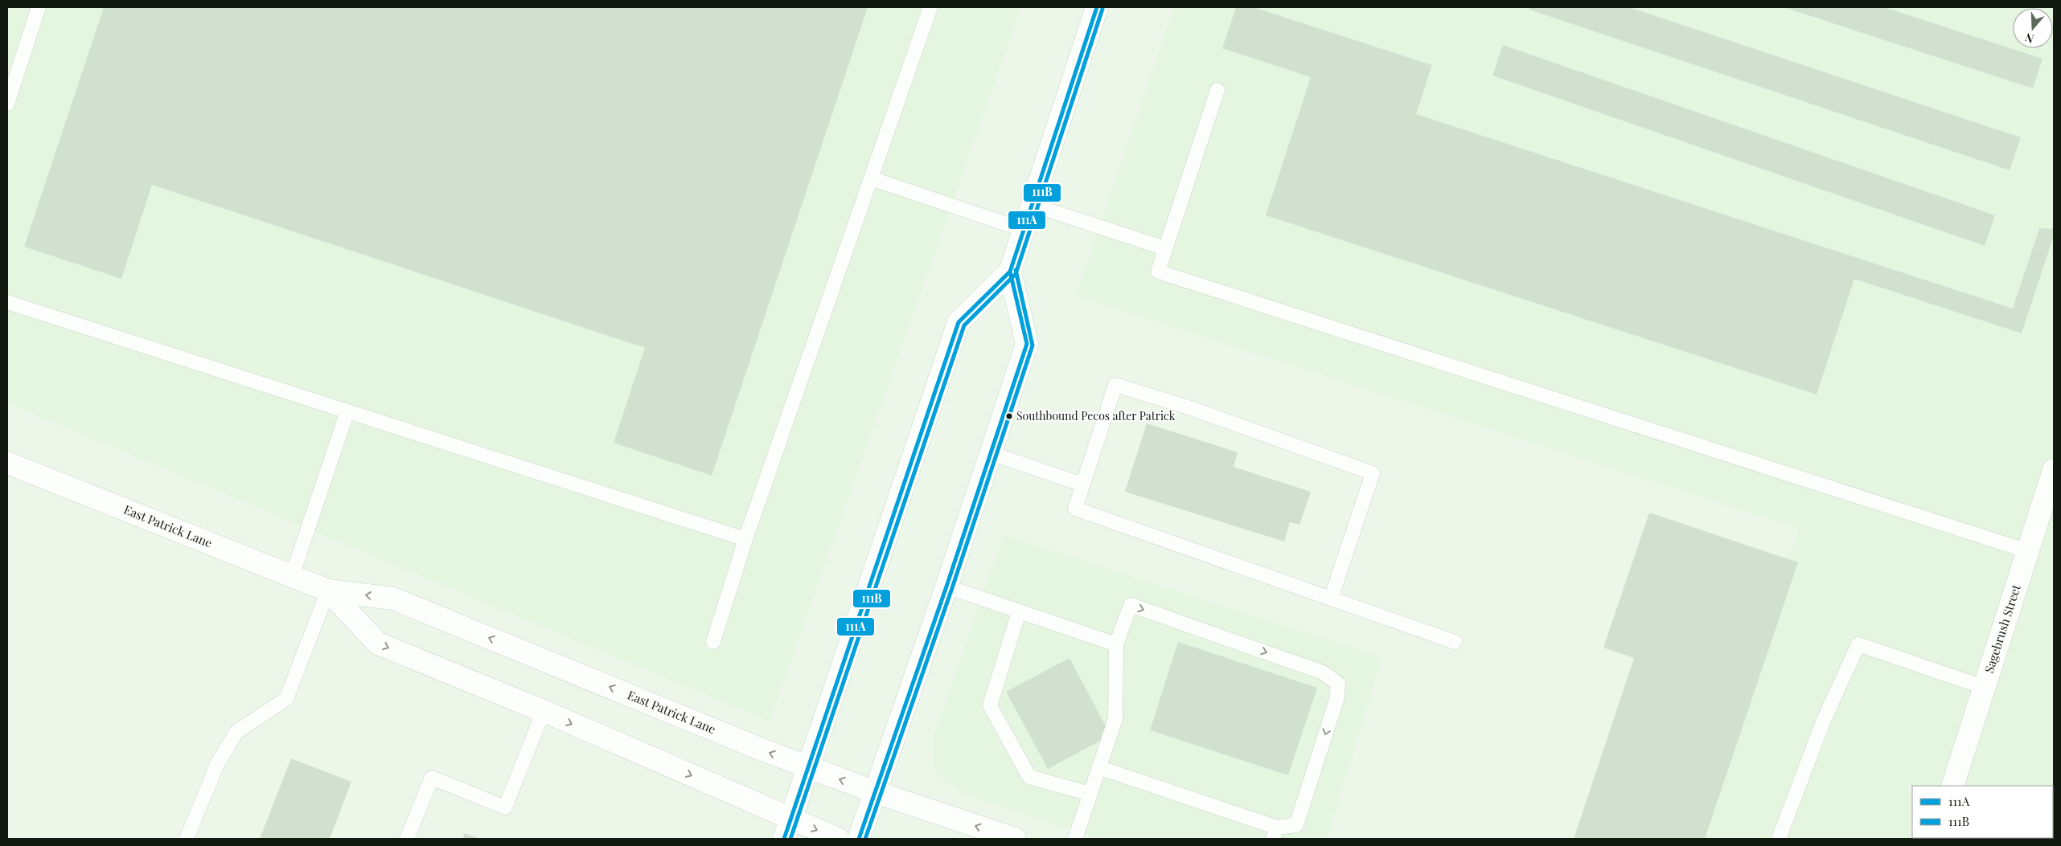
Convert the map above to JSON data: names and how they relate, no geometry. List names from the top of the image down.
{
  "streets": {
    "main road": ["East Patrick Lane", "Sagebrush Street"]
  },
  "places": ["Southbound Pecos after Patrick"],
  "lines": ["transit line 111A", "transit line 111B"],
  "legend": ["111A", "111B"],
  "north": "bottom"
}
